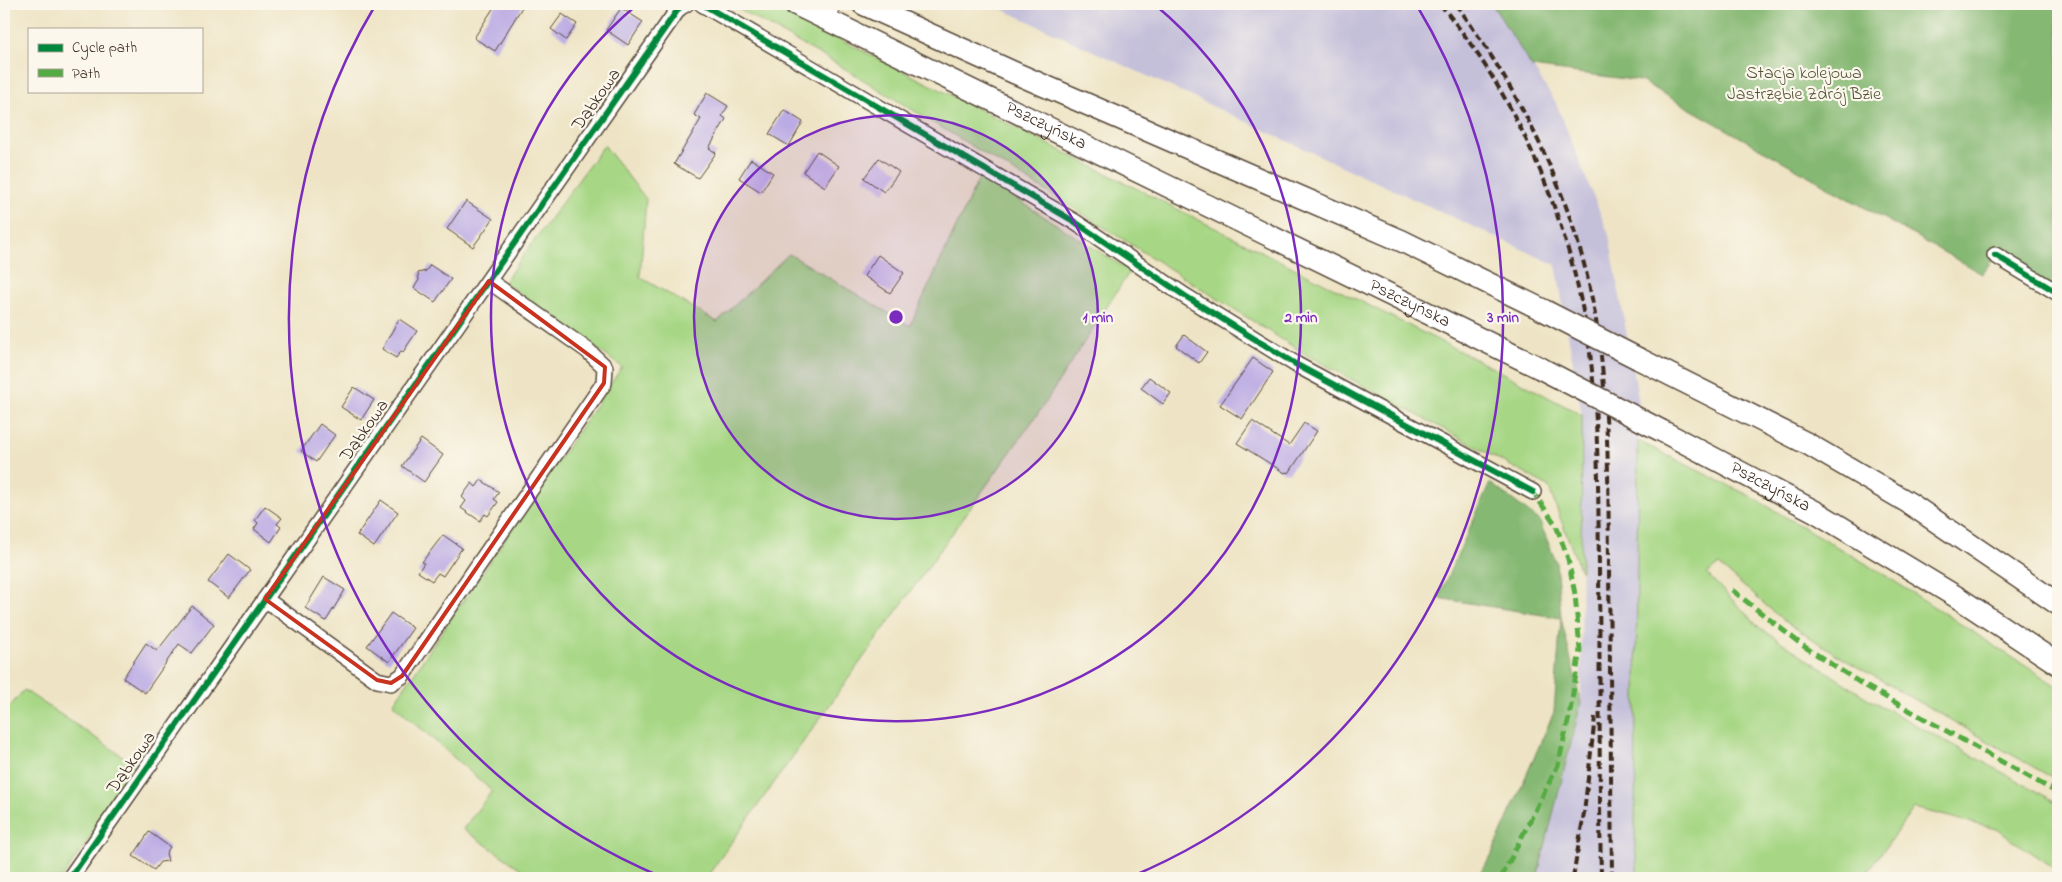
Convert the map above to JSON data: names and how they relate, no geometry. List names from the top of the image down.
{
  "streets": {
    "main road": ["Pszczyńska"],
    "street": ["Dąbkowa"]
  },
  "parks": ["Stacja kolejowa Jastrzębie Zdrój Bzie"],
  "legend": ["Cycle path", "Path"],
  "rings": ["1 min", "2 min", "3 min"]
}
